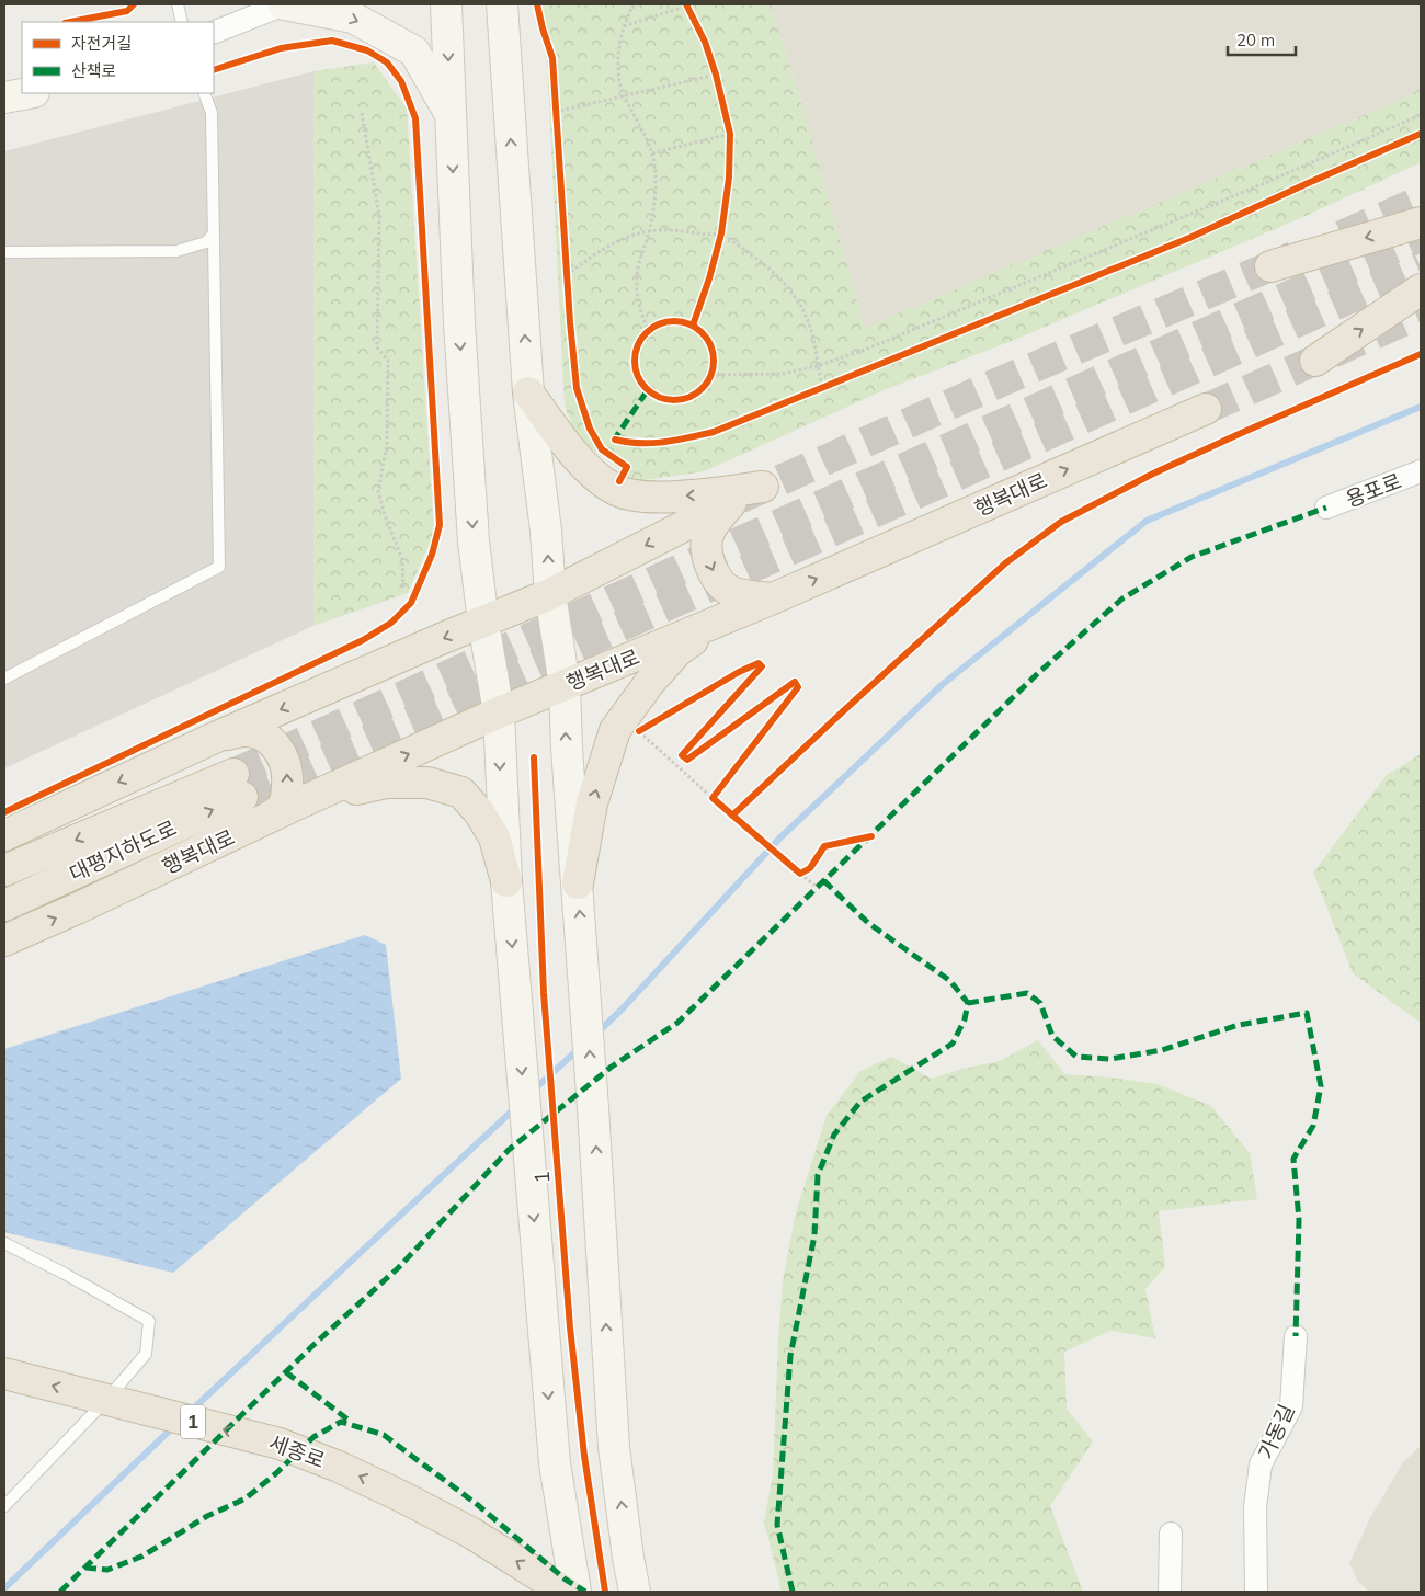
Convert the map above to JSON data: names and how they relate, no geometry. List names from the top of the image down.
{
  "streets": {
    "highway": [
      "행복대로",
      "대평지하도로",
      "1",
      "세종로"
    ],
    "street": ["용포로", "가동길"],
    "cycle path": ["1"]
  },
  "one_way": ["세종로"],
  "legend": ["자전거길", "산책로"],
  "scale_bar": "20 m"
}
